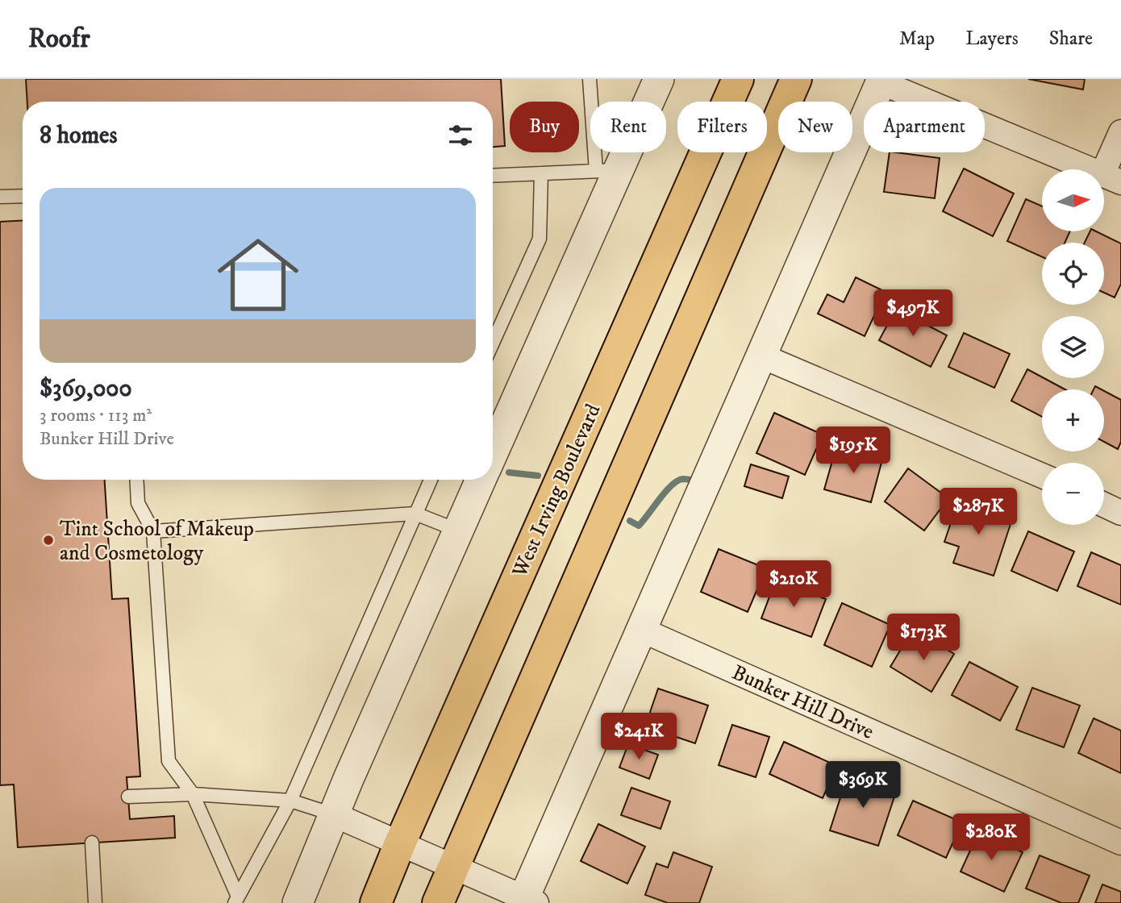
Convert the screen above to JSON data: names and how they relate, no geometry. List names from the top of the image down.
{
  "streets": {
    "main road": ["West Irving Boulevard"],
    "street": ["Bunker Hill Drive"]
  },
  "places": ["Tint School of Makeup and Cosmetology"],
  "north": "right",
  "page": {
    "header": "Roofr",
    "nav": ["Map", "Layers", "Share"],
    "chip": [
      "Buy",
      "Rent",
      "Filters",
      "New",
      "Apartment"
    ],
    "heading": "8 homes",
    "map_buttons": ["+", "−"],
    "list": [
      {
        "name": "$369,000",
        "note": "3 rooms · 113 m² · Bunker Hill Drive"
      }
    ],
    "price": [
      "$497K",
      "$195K",
      "$287K",
      "$210K",
      "$173K",
      "$241K",
      "$369K",
      "$280K"
    ]
  }
}
